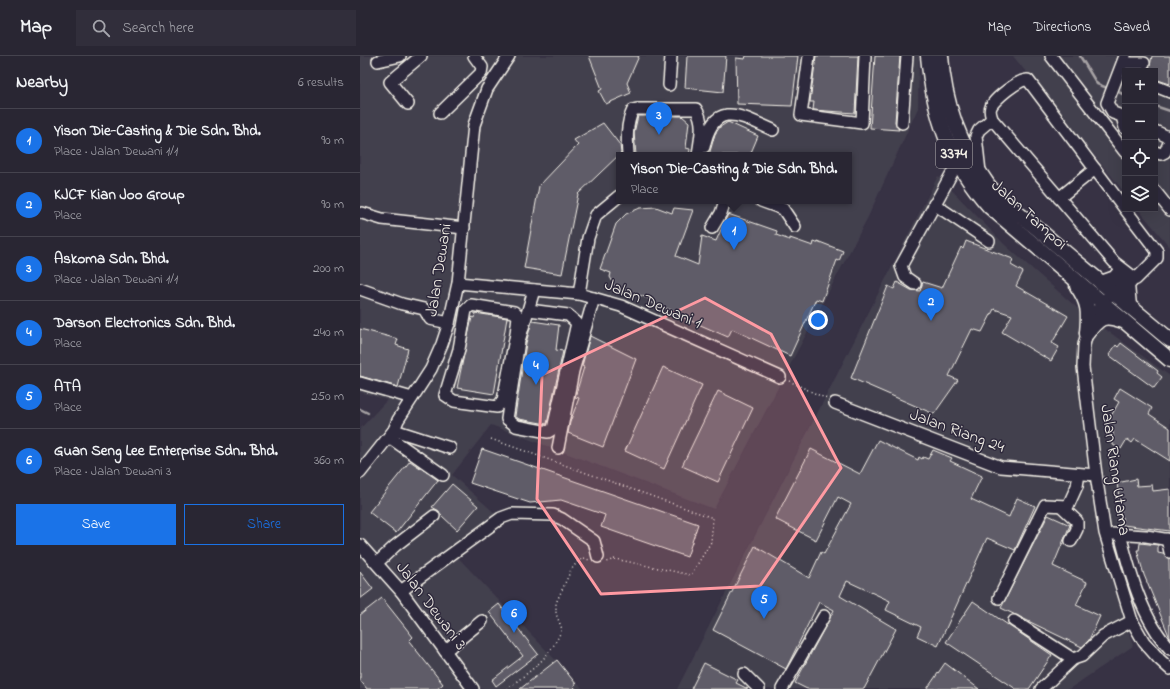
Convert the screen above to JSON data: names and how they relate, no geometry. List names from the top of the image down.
{
  "streets": {
    "main road": ["3374", "Jalan Tampoi"],
    "street": [
      "Jalan Dewani",
      "Jalan Dewani 1",
      "Jalan Riang 24",
      "Jalan Riang Utama",
      "Jalan Dewani 3"
    ]
  },
  "crossings": [
    ["Jalan Tampoi", "Jalan Riang Utama"],
    ["Jalan Dewani", "Jalan Dewani 1"],
    ["Jalan Riang 24", "Jalan Riang Utama"]
  ],
  "page": {
    "header": "Map",
    "search": "Search here",
    "nav": ["Map", "Directions", "Saved"],
    "heading": ["Nearby", "6 results"],
    "map_buttons": ["+", "−"],
    "pins": [
      "3",
      "1",
      "2",
      "4",
      "5",
      "6"
    ],
    "list": [
      {
        "mark": "1",
        "name": "Yison Die-Casting & Die Sdn. Bhd.",
        "note": "Place · Jalan Dewani 1/1",
        "value": "90 m"
      },
      {
        "mark": "2",
        "name": "KJCF Kian Joo Group",
        "note": "Place",
        "value": "90 m"
      },
      {
        "mark": "3",
        "name": "Askoma Sdn. Bhd.",
        "note": "Place · Jalan Dewani 1/1",
        "value": "200 m"
      },
      {
        "mark": "4",
        "name": "Darson Electronics Sdn. Bhd.",
        "note": "Place",
        "value": "240 m"
      },
      {
        "mark": "5",
        "name": "ATA",
        "note": "Place",
        "value": "250 m"
      },
      {
        "mark": "6",
        "name": "Guan Seng Lee Enterprise Sdn.. Bhd.",
        "note": "Place · Jalan Dewani 3",
        "value": "360 m"
      }
    ],
    "popup": ["Yison Die-Casting & Die Sdn. Bhd.", "Place"],
    "buttons": ["Save", "Share"]
  }
}
